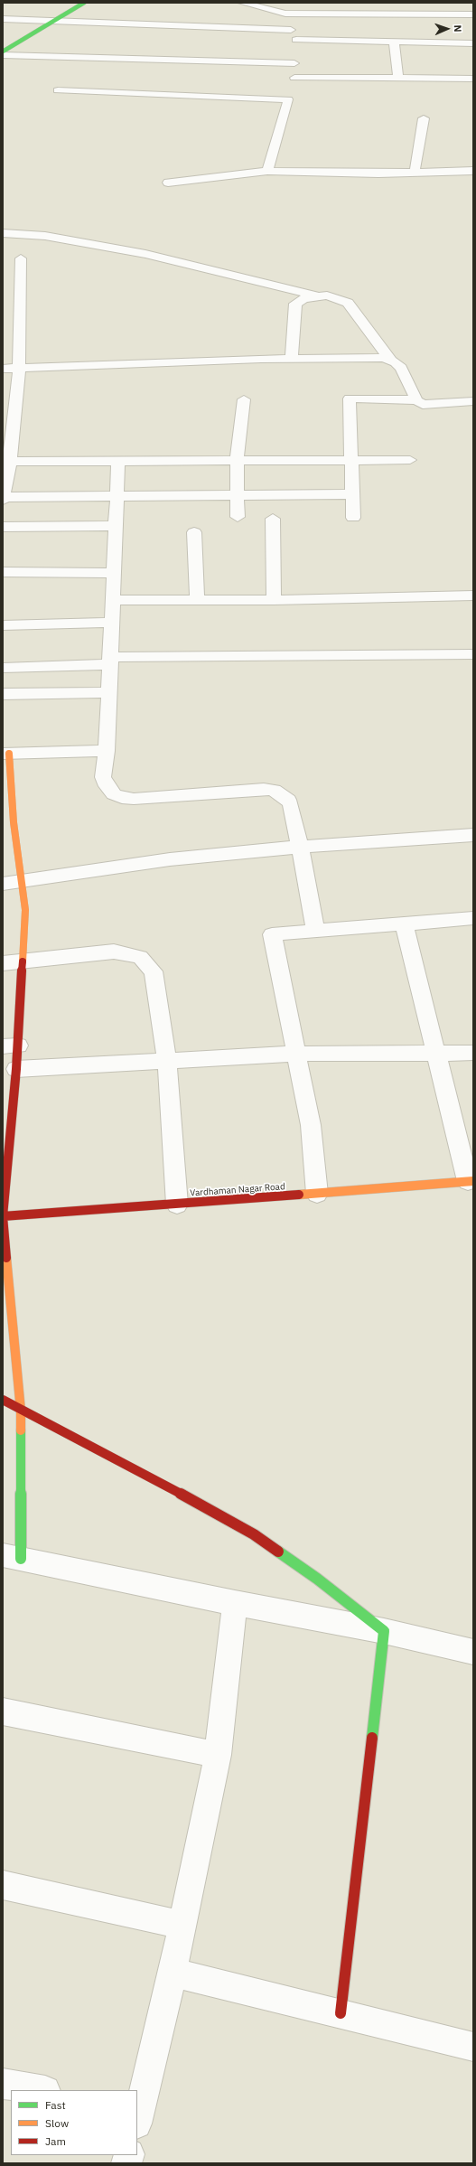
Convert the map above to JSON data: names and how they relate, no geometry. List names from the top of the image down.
{
  "streets": {
    "street": ["Vardhaman Nagar Road"]
  },
  "legend": ["Fast", "Slow", "Jam"],
  "north": "right"
}
